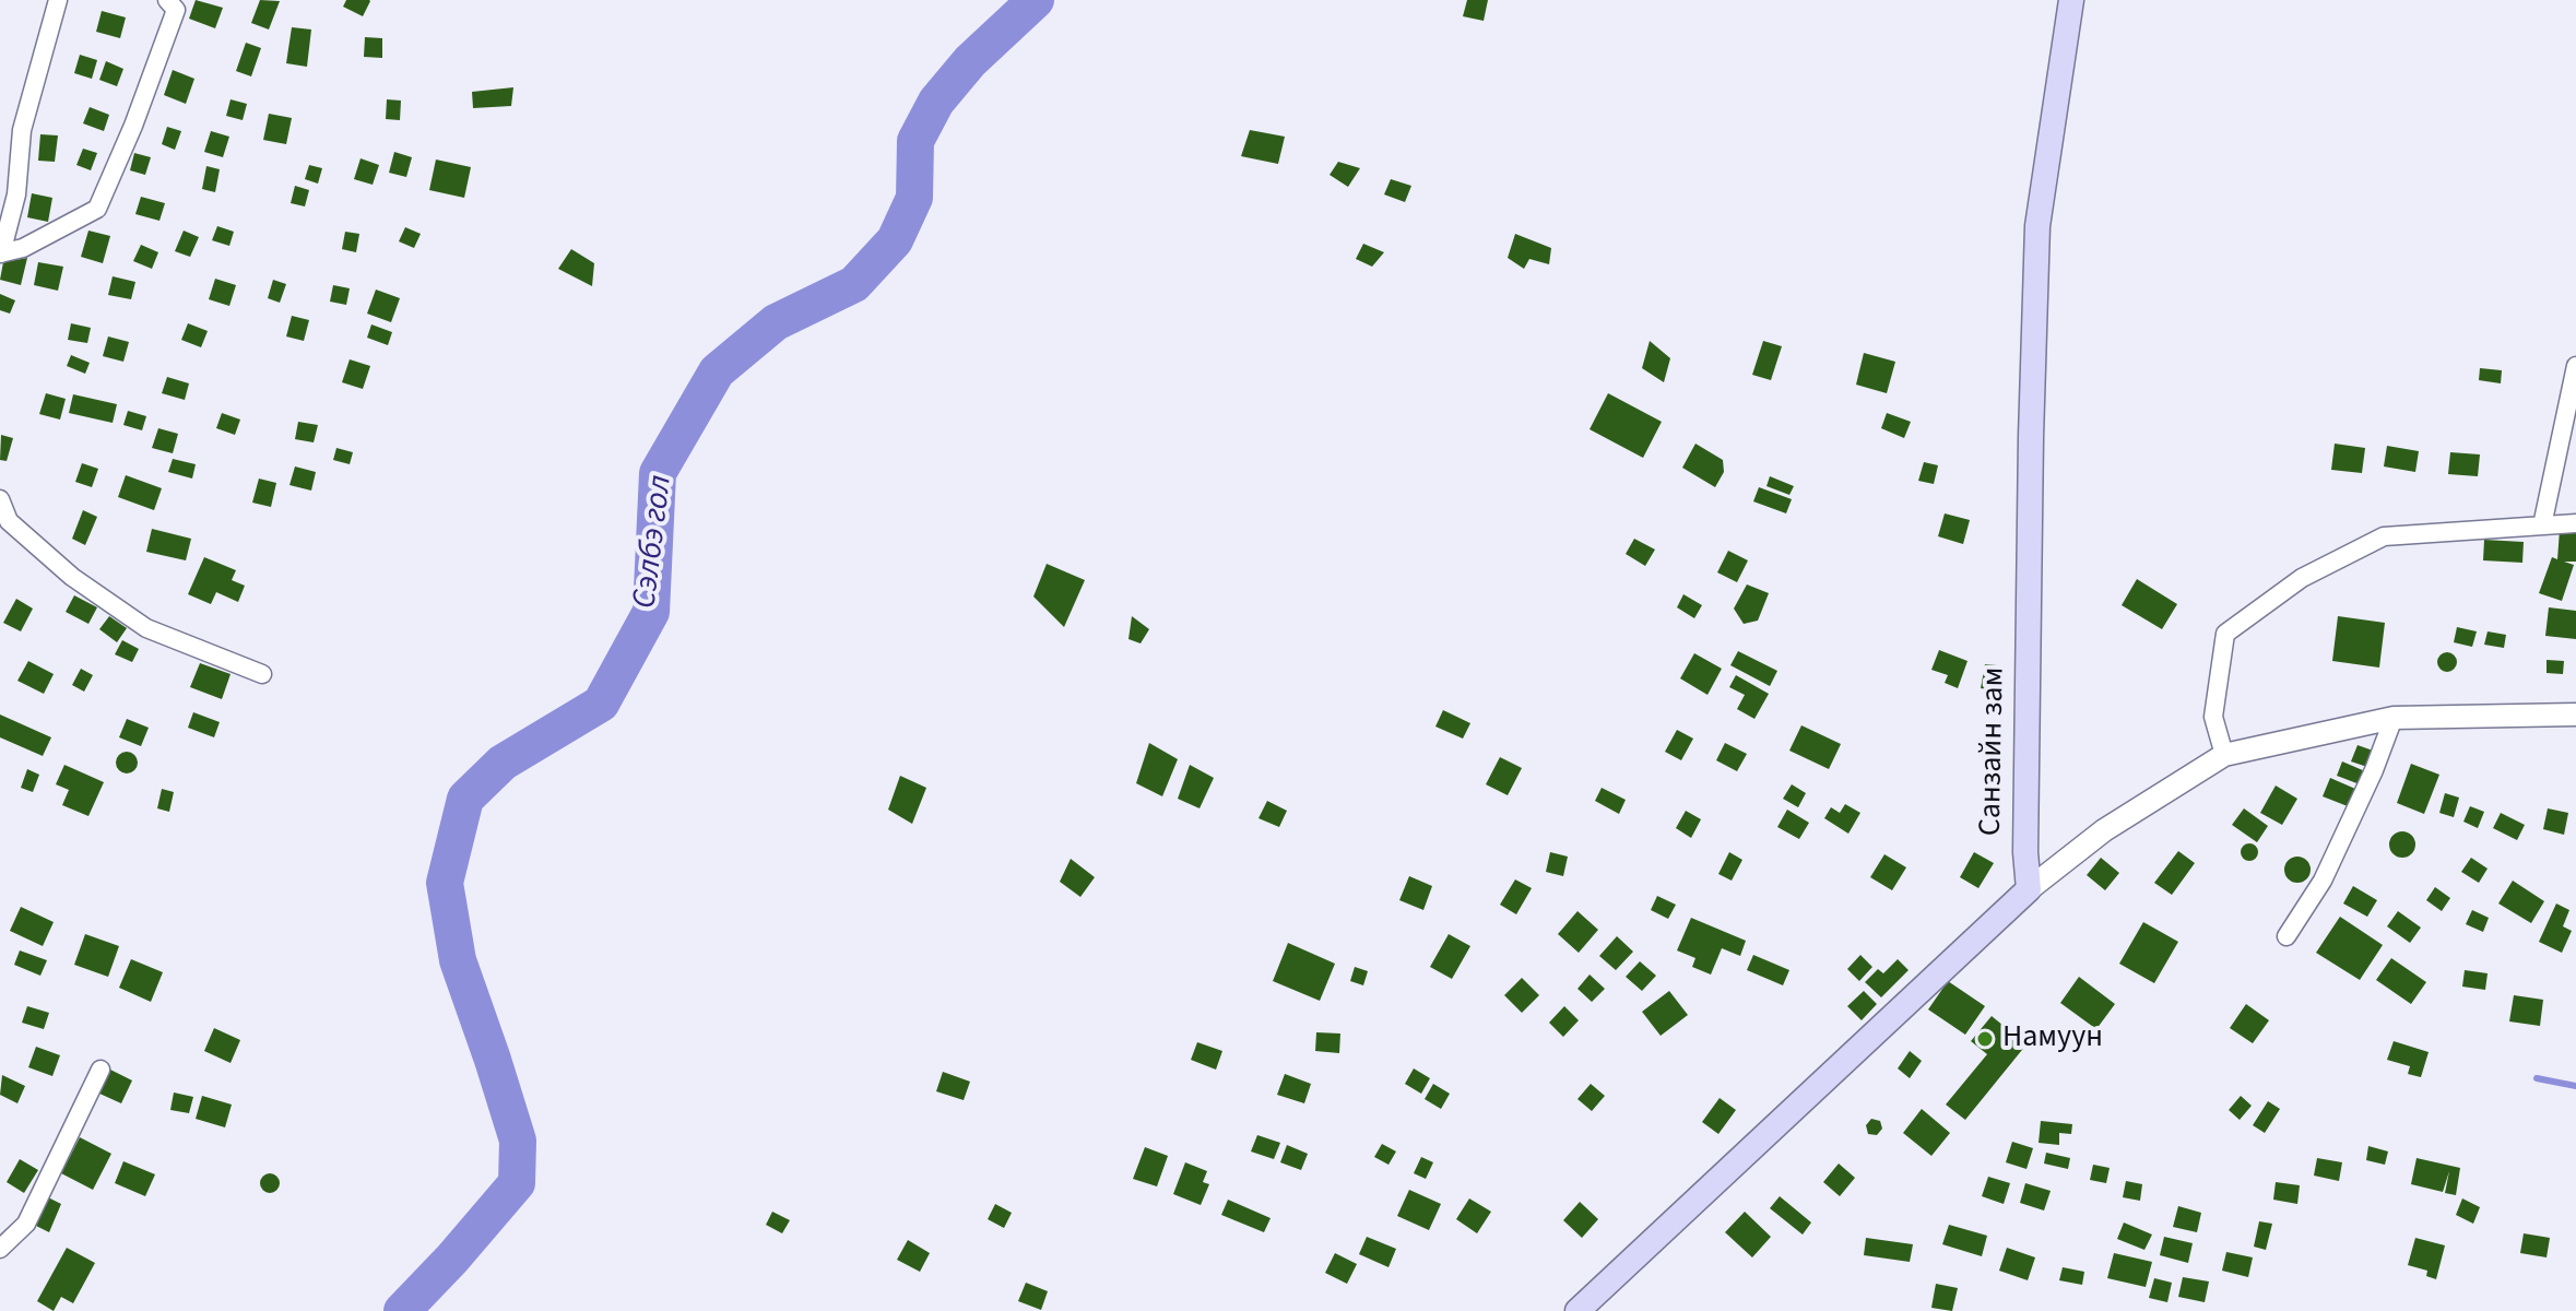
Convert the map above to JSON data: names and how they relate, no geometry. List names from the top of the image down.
{
  "streets": {
    "main road": ["Санзайн зам"]
  },
  "water": ["Сэлбэ гол"],
  "places": ["Намуун"]
}
